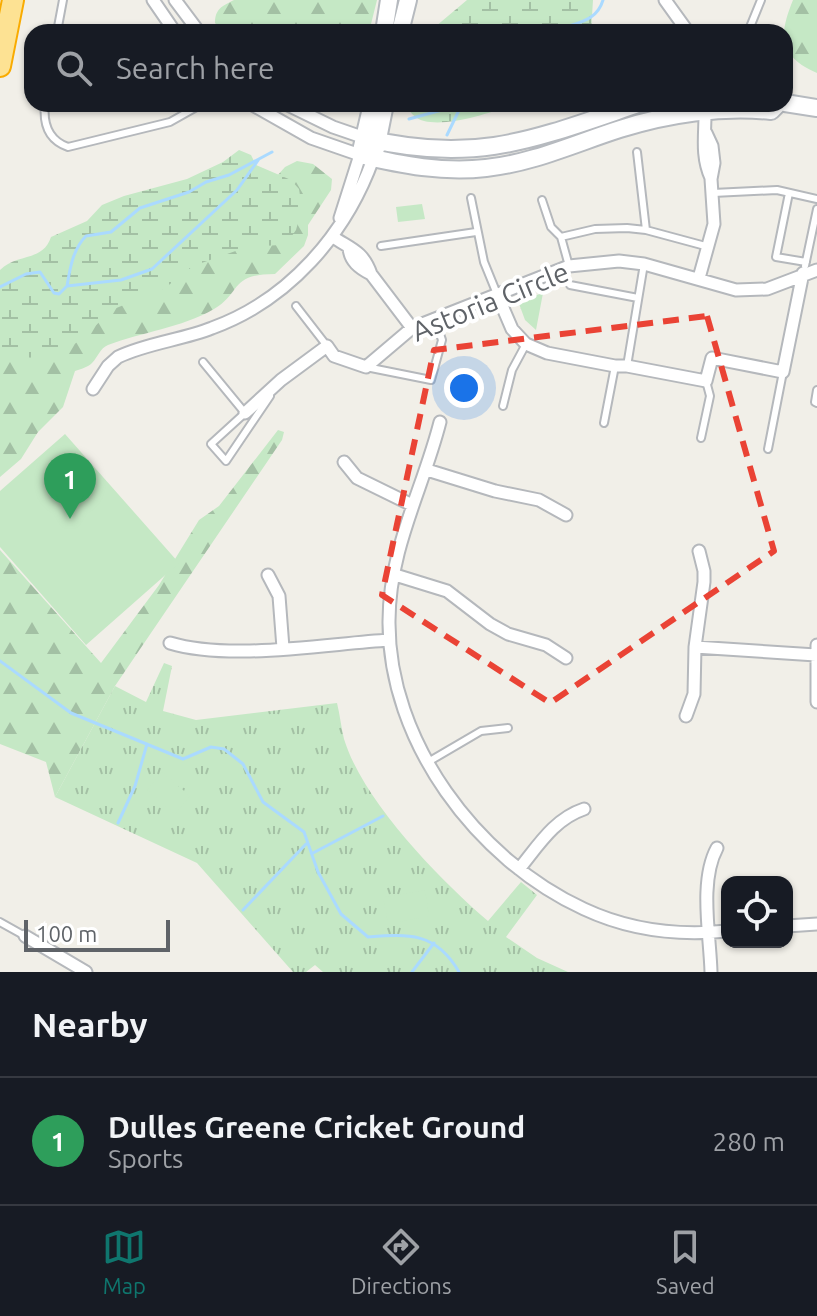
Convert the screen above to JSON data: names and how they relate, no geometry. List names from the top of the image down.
{
  "streets": {
    "street": ["Astoria Circle"]
  },
  "scale_bar": "100 m",
  "page": {
    "search": "Search here",
    "pins": "1",
    "scale": "100 m",
    "heading": "Nearby",
    "list": [
      {
        "mark": "1",
        "name": "Dulles Greene Cricket Ground",
        "note": "Sports",
        "value": "280 m"
      }
    ],
    "nav": ["Map", "Directions", "Saved"]
  }
}
